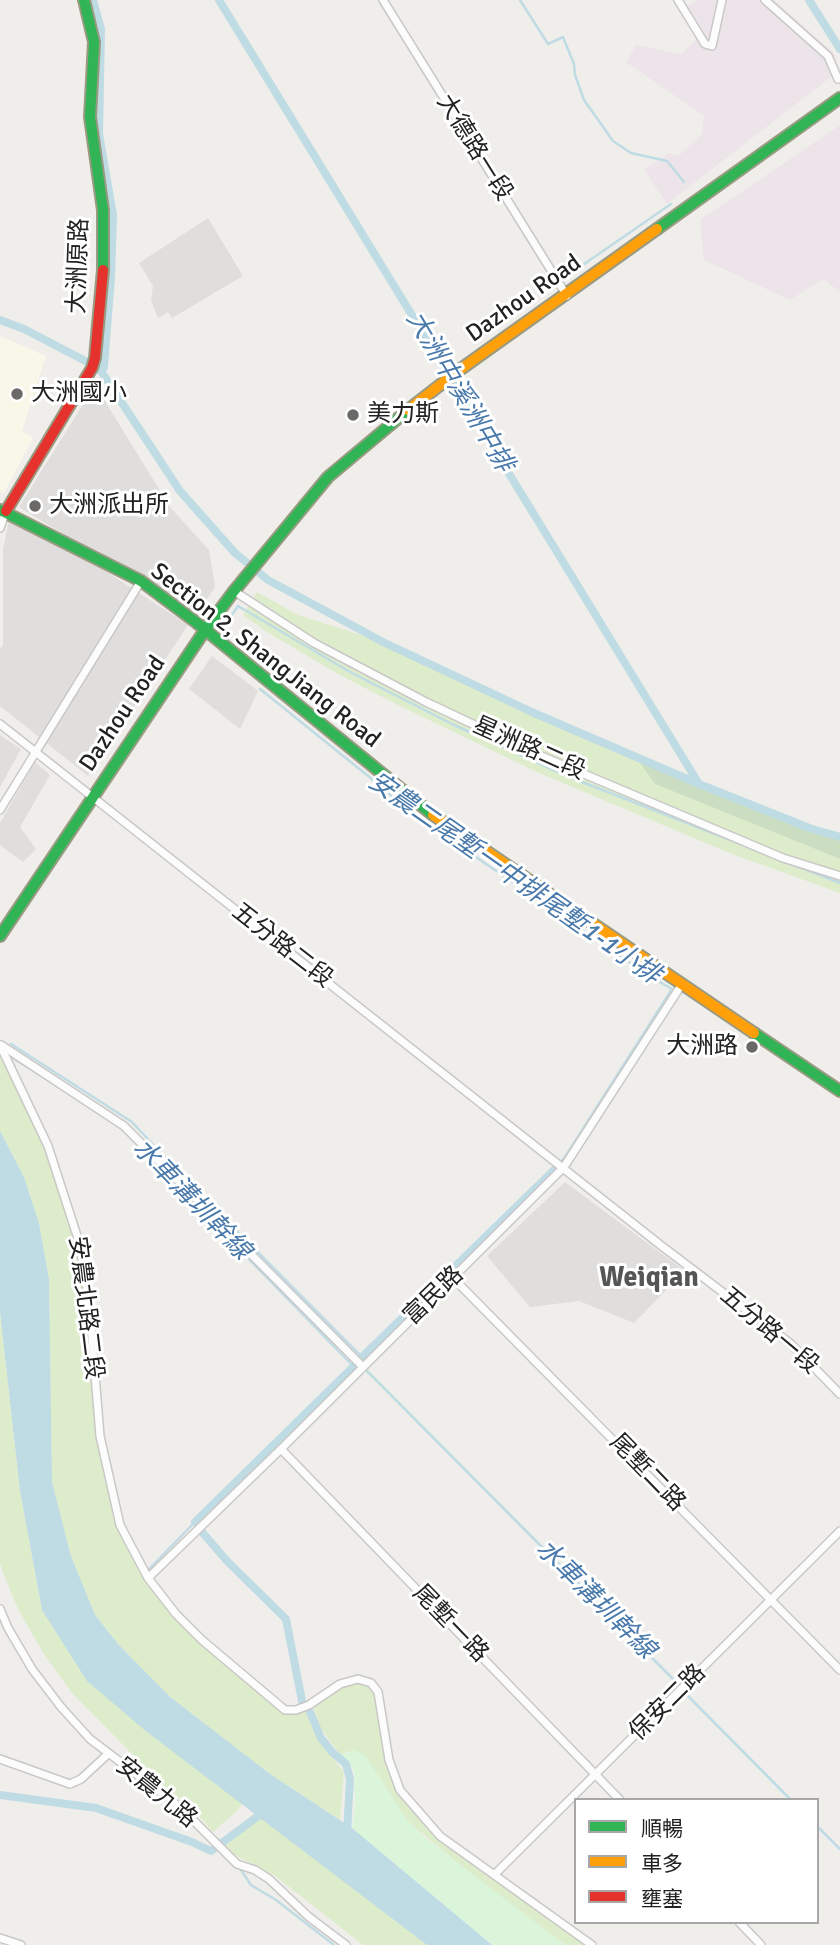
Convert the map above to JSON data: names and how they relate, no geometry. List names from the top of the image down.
{
  "streets": {
    "street": [
      "大德路一段",
      "大洲原路",
      "Dazhou Road",
      "Section 2, ShangJiang Road",
      "星洲路二段",
      "五分路二段",
      "富民路",
      "安農北路二段",
      "五分路一段",
      "尾塹二路",
      "尾塹一路",
      "保安二路",
      "安農九路"
    ]
  },
  "crossings": [
    ["大德路一段", "Dazhou Road"],
    ["大洲原路", "Section 2, ShangJiang Road"],
    ["Dazhou Road", "Section 2, ShangJiang Road"],
    ["Dazhou Road", "星洲路二段"],
    ["Dazhou Road", "五分路二段"],
    ["Section 2, ShangJiang Road", "富民路"],
    ["五分路二段", "富民路"],
    ["五分路二段", "五分路一段"],
    ["富民路", "安農北路二段"],
    ["富民路", "五分路一段"],
    ["富民路", "尾塹二路"],
    ["富民路", "尾塹一路"],
    ["安農北路二段", "保安二路"],
    ["尾塹二路", "保安二路"],
    ["尾塹一路", "保安二路"]
  ],
  "districts": ["Weiqian"],
  "water": ["大洲中溪洲中排", "安農二尾塹一中排尾塹1-1小排", "水車溝圳幹線"],
  "places": [
    "大洲國小",
    "美力斯",
    "大洲派出所",
    "大洲路"
  ],
  "legend": ["順暢", "車多", "壅塞"]
}
